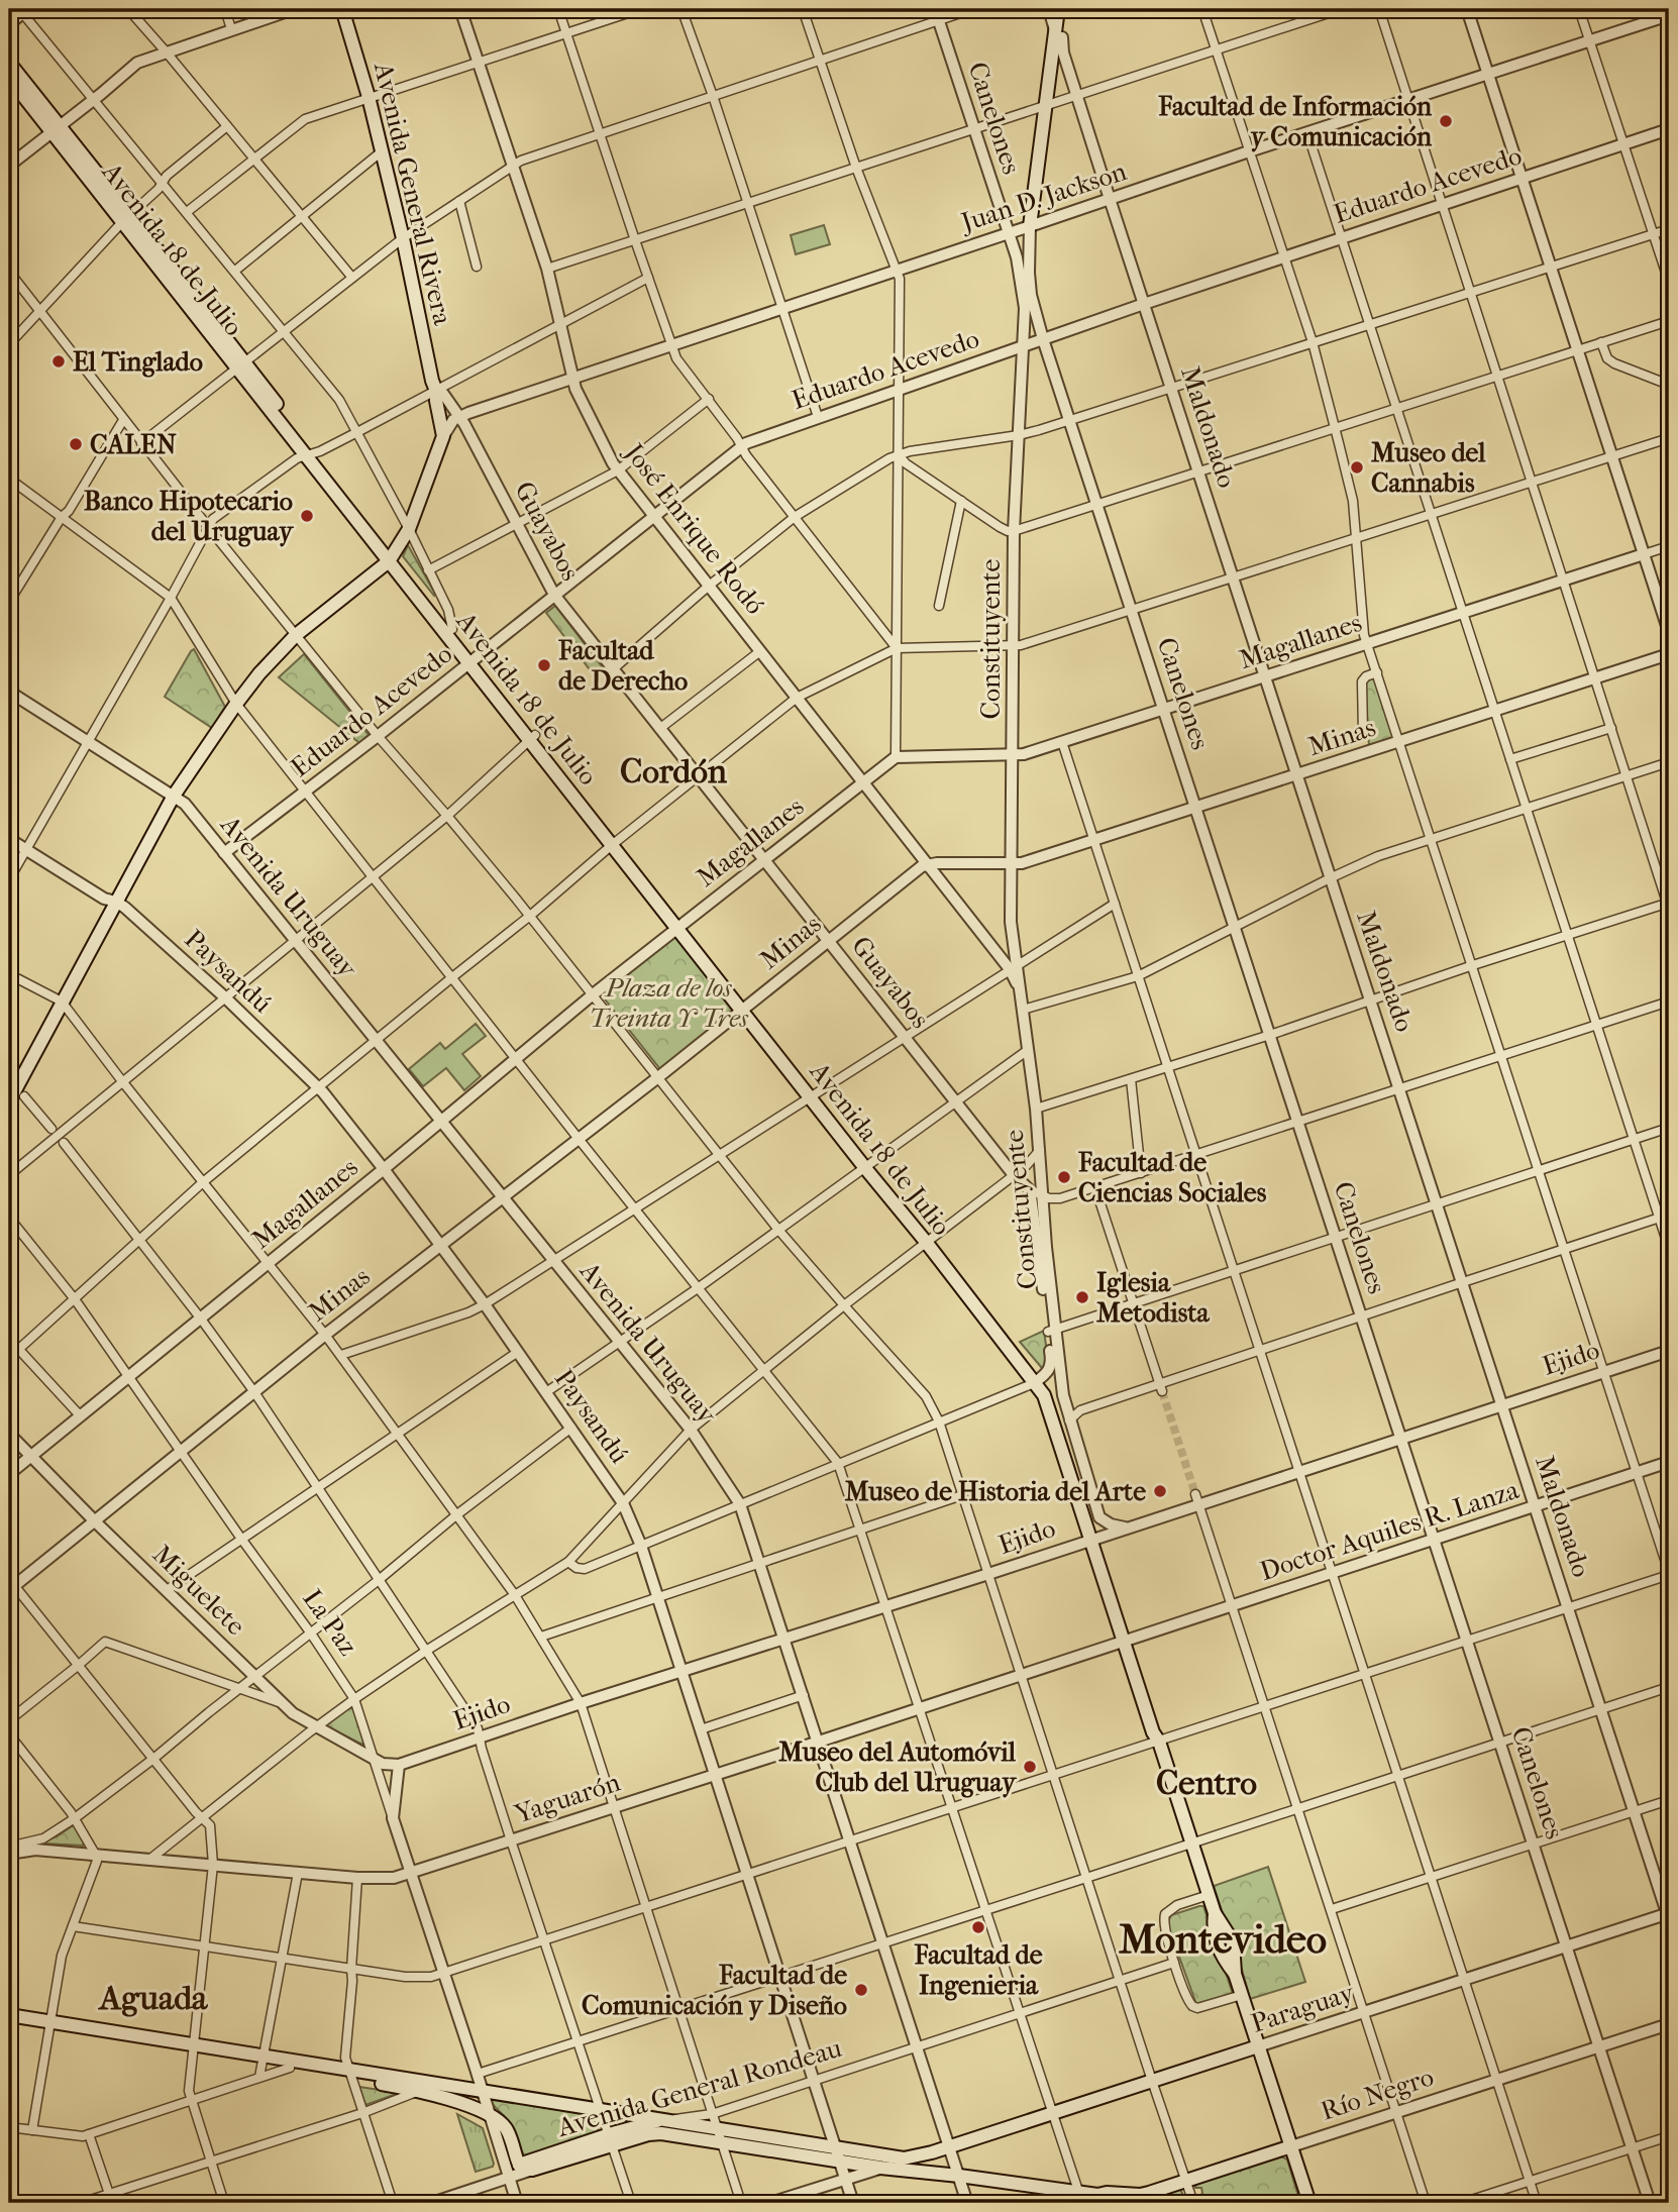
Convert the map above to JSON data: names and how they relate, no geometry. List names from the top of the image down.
{
  "streets": {
    "main road": [
      "Avenida General Rivera",
      "Avenida 18 de Julio",
      "Constituyente",
      "La Paz",
      "Paraguay",
      "Avenida General Rondeau",
      "Río Negro"
    ],
    "street": [
      "Canelones",
      "Eduardo Acevedo",
      "Juan D. Jackson",
      "Maldonado",
      "José Enrique Rodó",
      "Guayabos",
      "Magallanes",
      "Minas",
      "Avenida Uruguay",
      "Paysandú",
      "Ejido",
      "Doctor Aquiles R. Lanza",
      "Miguelete",
      "Yaguarón"
    ]
  },
  "crossings": [
    ["Canelones", "Eduardo Acevedo"],
    ["Canelones", "Juan D. Jackson"],
    ["Canelones", "Constituyente"],
    ["Canelones", "Magallanes"],
    ["Canelones", "Minas"],
    ["Canelones", "Ejido"],
    ["Canelones", "Doctor Aquiles R. Lanza"],
    ["Canelones", "Paraguay"],
    ["Canelones", "Río Negro"],
    ["Eduardo Acevedo", "Avenida 18 de Julio"],
    ["Eduardo Acevedo", "Maldonado"],
    ["Eduardo Acevedo", "José Enrique Rodó"],
    ["Eduardo Acevedo", "Guayabos"],
    ["Eduardo Acevedo", "Constituyente"],
    ["Eduardo Acevedo", "Avenida Uruguay"],
    ["Avenida General Rivera", "Juan D. Jackson"],
    ["Avenida General Rivera", "Guayabos"],
    ["Juan D. Jackson", "Maldonado"],
    ["Juan D. Jackson", "José Enrique Rodó"],
    ["Juan D. Jackson", "Guayabos"],
    ["Juan D. Jackson", "Constituyente"],
    ["Avenida 18 de Julio", "Constituyente"],
    ["Avenida 18 de Julio", "Magallanes"],
    ["Avenida 18 de Julio", "Minas"],
    ["Avenida 18 de Julio", "Ejido"],
    ["Avenida 18 de Julio", "Doctor Aquiles R. Lanza"],
    ["Avenida 18 de Julio", "Yaguarón"],
    ["Avenida 18 de Julio", "Paraguay"],
    ["Avenida 18 de Julio", "Río Negro"],
    ["Maldonado", "Constituyente"],
    ["Maldonado", "Magallanes"],
    ["Maldonado", "Minas"],
    ["Maldonado", "Ejido"],
    ["Maldonado", "Doctor Aquiles R. Lanza"],
    ["Maldonado", "Paraguay"],
    ["José Enrique Rodó", "Constituyente"],
    ["José Enrique Rodó", "Magallanes"],
    ["José Enrique Rodó", "Minas"],
    ["Guayabos", "Constituyente"],
    ["Guayabos", "Magallanes"],
    ["Guayabos", "Minas"],
    ["Constituyente", "Magallanes"],
    ["Constituyente", "Minas"],
    ["Magallanes", "Avenida Uruguay"],
    ["Magallanes", "Paysandú"],
    ["Magallanes", "Miguelete"],
    ["Magallanes", "La Paz"],
    ["Minas", "Avenida Uruguay"],
    ["Minas", "Paysandú"],
    ["Minas", "Miguelete"],
    ["Minas", "La Paz"],
    ["Avenida Uruguay", "Ejido"],
    ["Avenida Uruguay", "Yaguarón"],
    ["Avenida Uruguay", "Paraguay"],
    ["Avenida Uruguay", "Avenida General Rondeau"],
    ["Avenida Uruguay", "Río Negro"],
    ["Paysandú", "Ejido"],
    ["Paysandú", "Yaguarón"],
    ["Paysandú", "Paraguay"],
    ["Paysandú", "Avenida General Rondeau"],
    ["Paysandú", "Río Negro"],
    ["Doctor Aquiles R. Lanza", "Yaguarón"],
    ["Miguelete", "La Paz"],
    ["La Paz", "Yaguarón"],
    ["La Paz", "Avenida General Rondeau"],
    ["Paraguay", "Río Negro"]
  ],
  "districts": [
    "Cordón",
    "Centro",
    "Montevideo",
    "Aguada"
  ],
  "parks": ["Plaza de los Treinta Y Tres"],
  "places": [
    "Facultad de Información y Comunicación",
    "El Tinglado",
    "CALEN",
    "Museo del Cannabis",
    "Banco Hipotecario del Uruguay",
    "Facultad de Derecho",
    "Facultad de Ciencias Sociales",
    "Iglesia Metodista",
    "Museo de Historia del Arte",
    "Museo del Automóvil Club del Uruguay",
    "Facultad de Ingenieria",
    "Facultad de Comunicación y Diseño"
  ]
}
